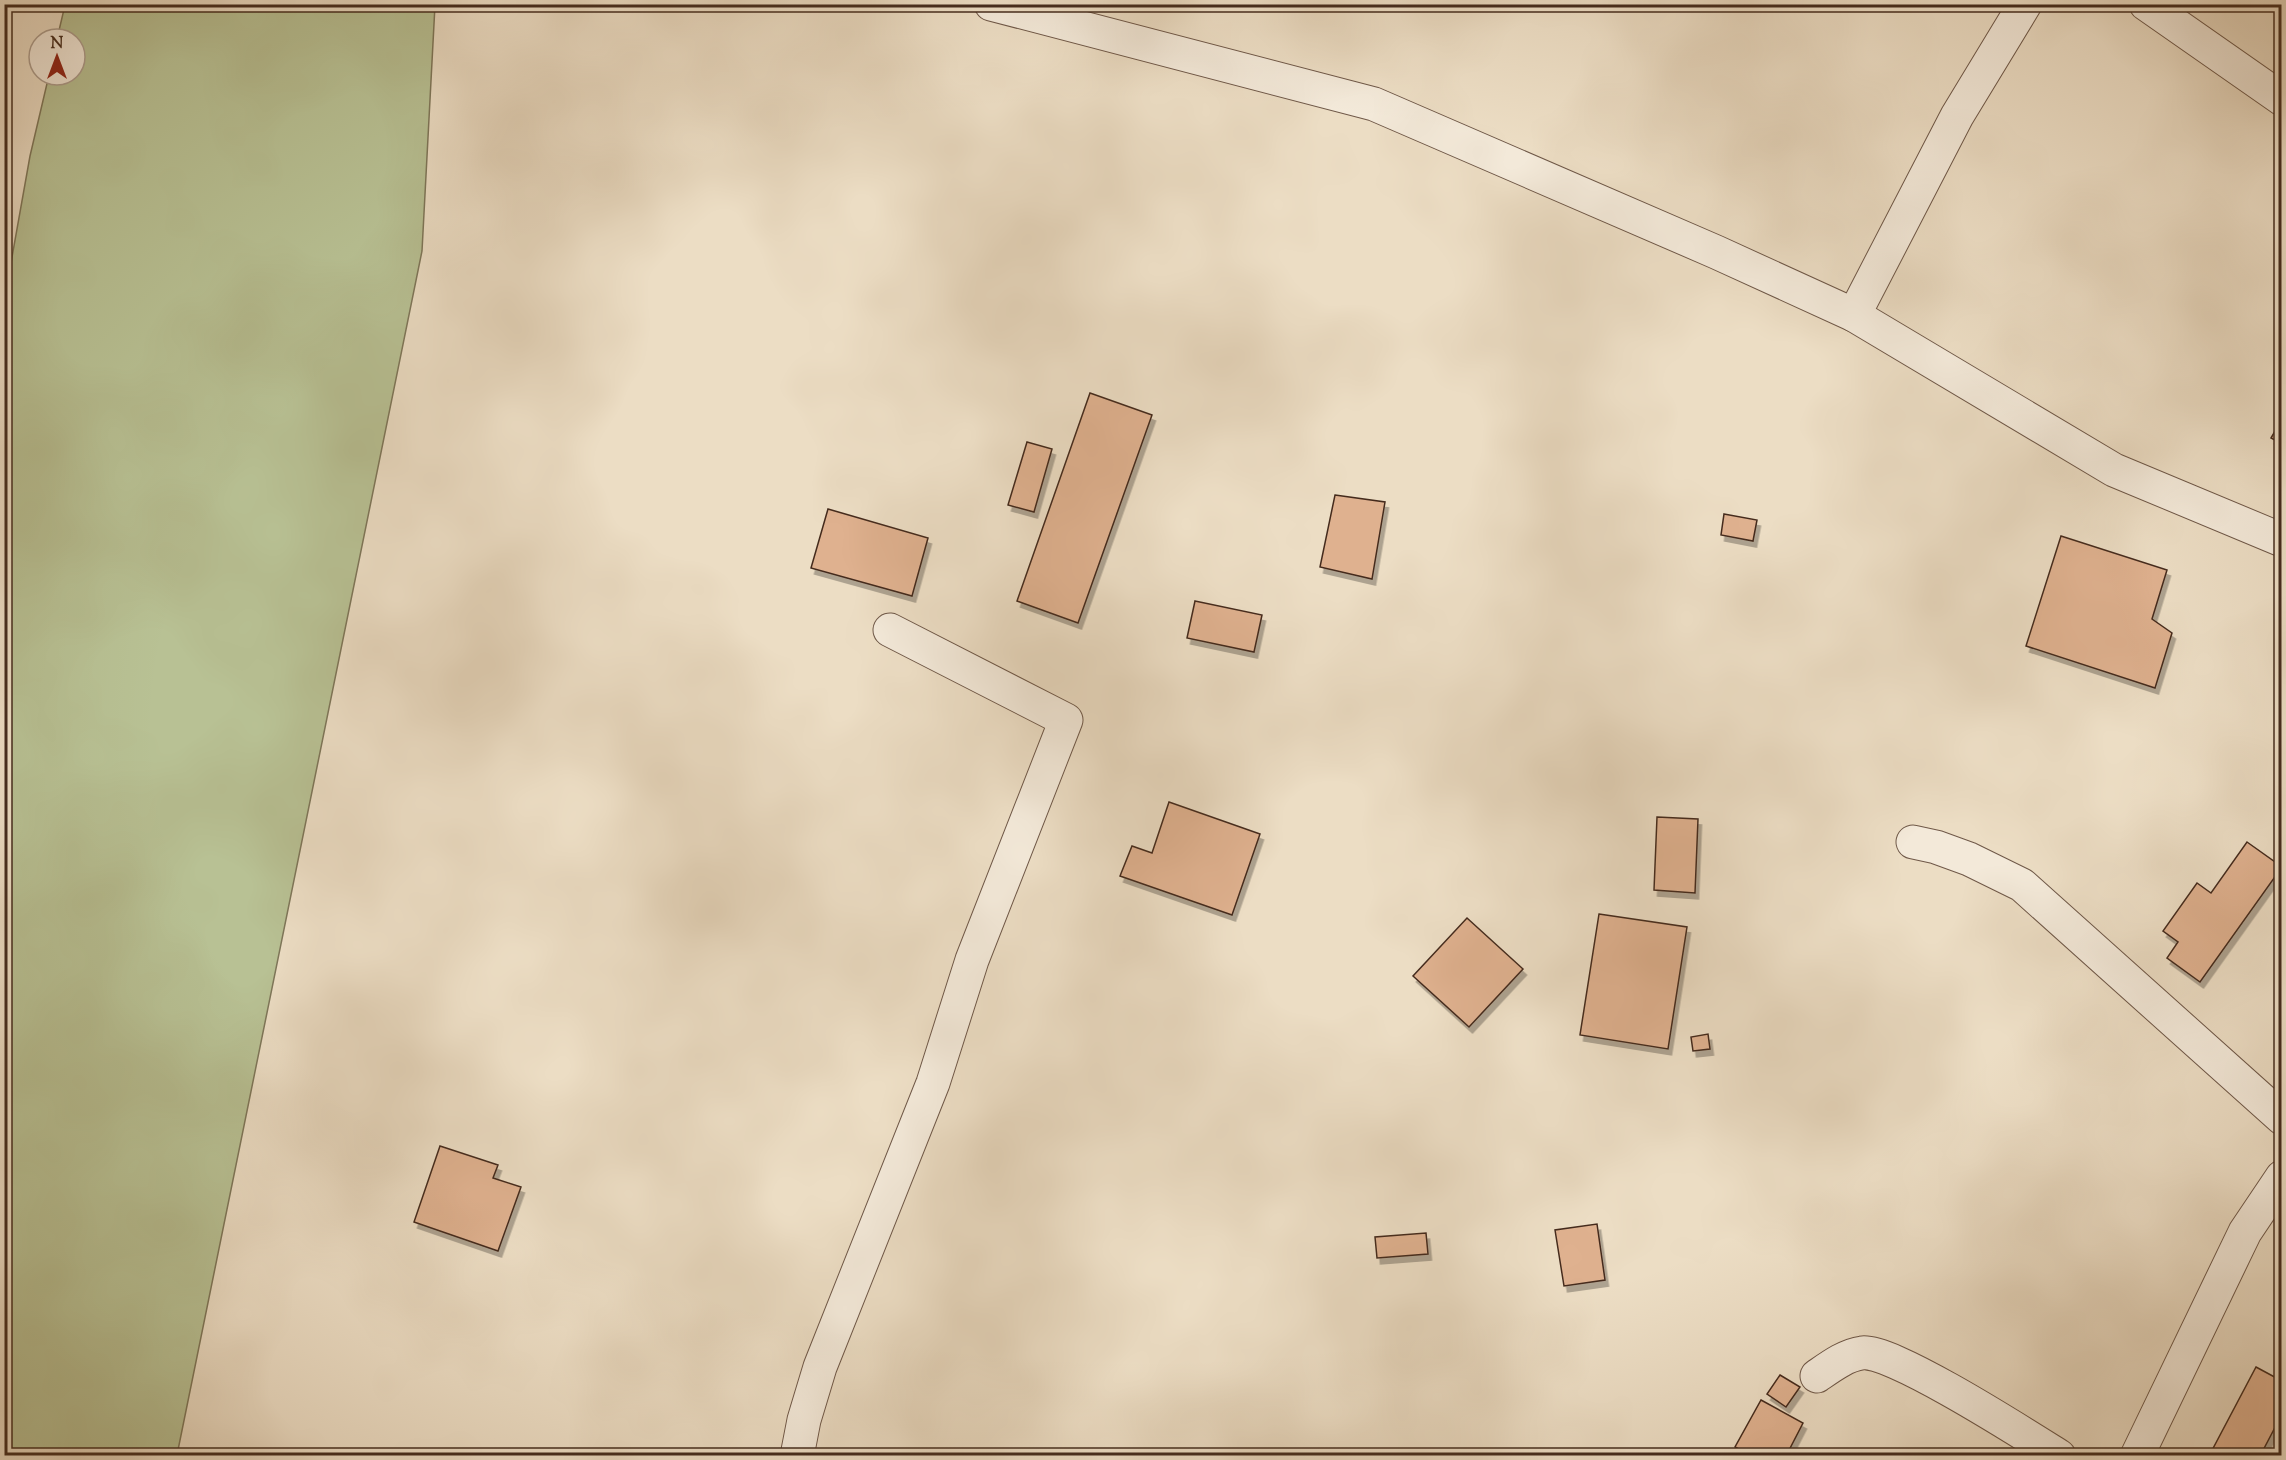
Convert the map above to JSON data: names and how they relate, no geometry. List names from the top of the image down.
{
  "north": "top"
}
